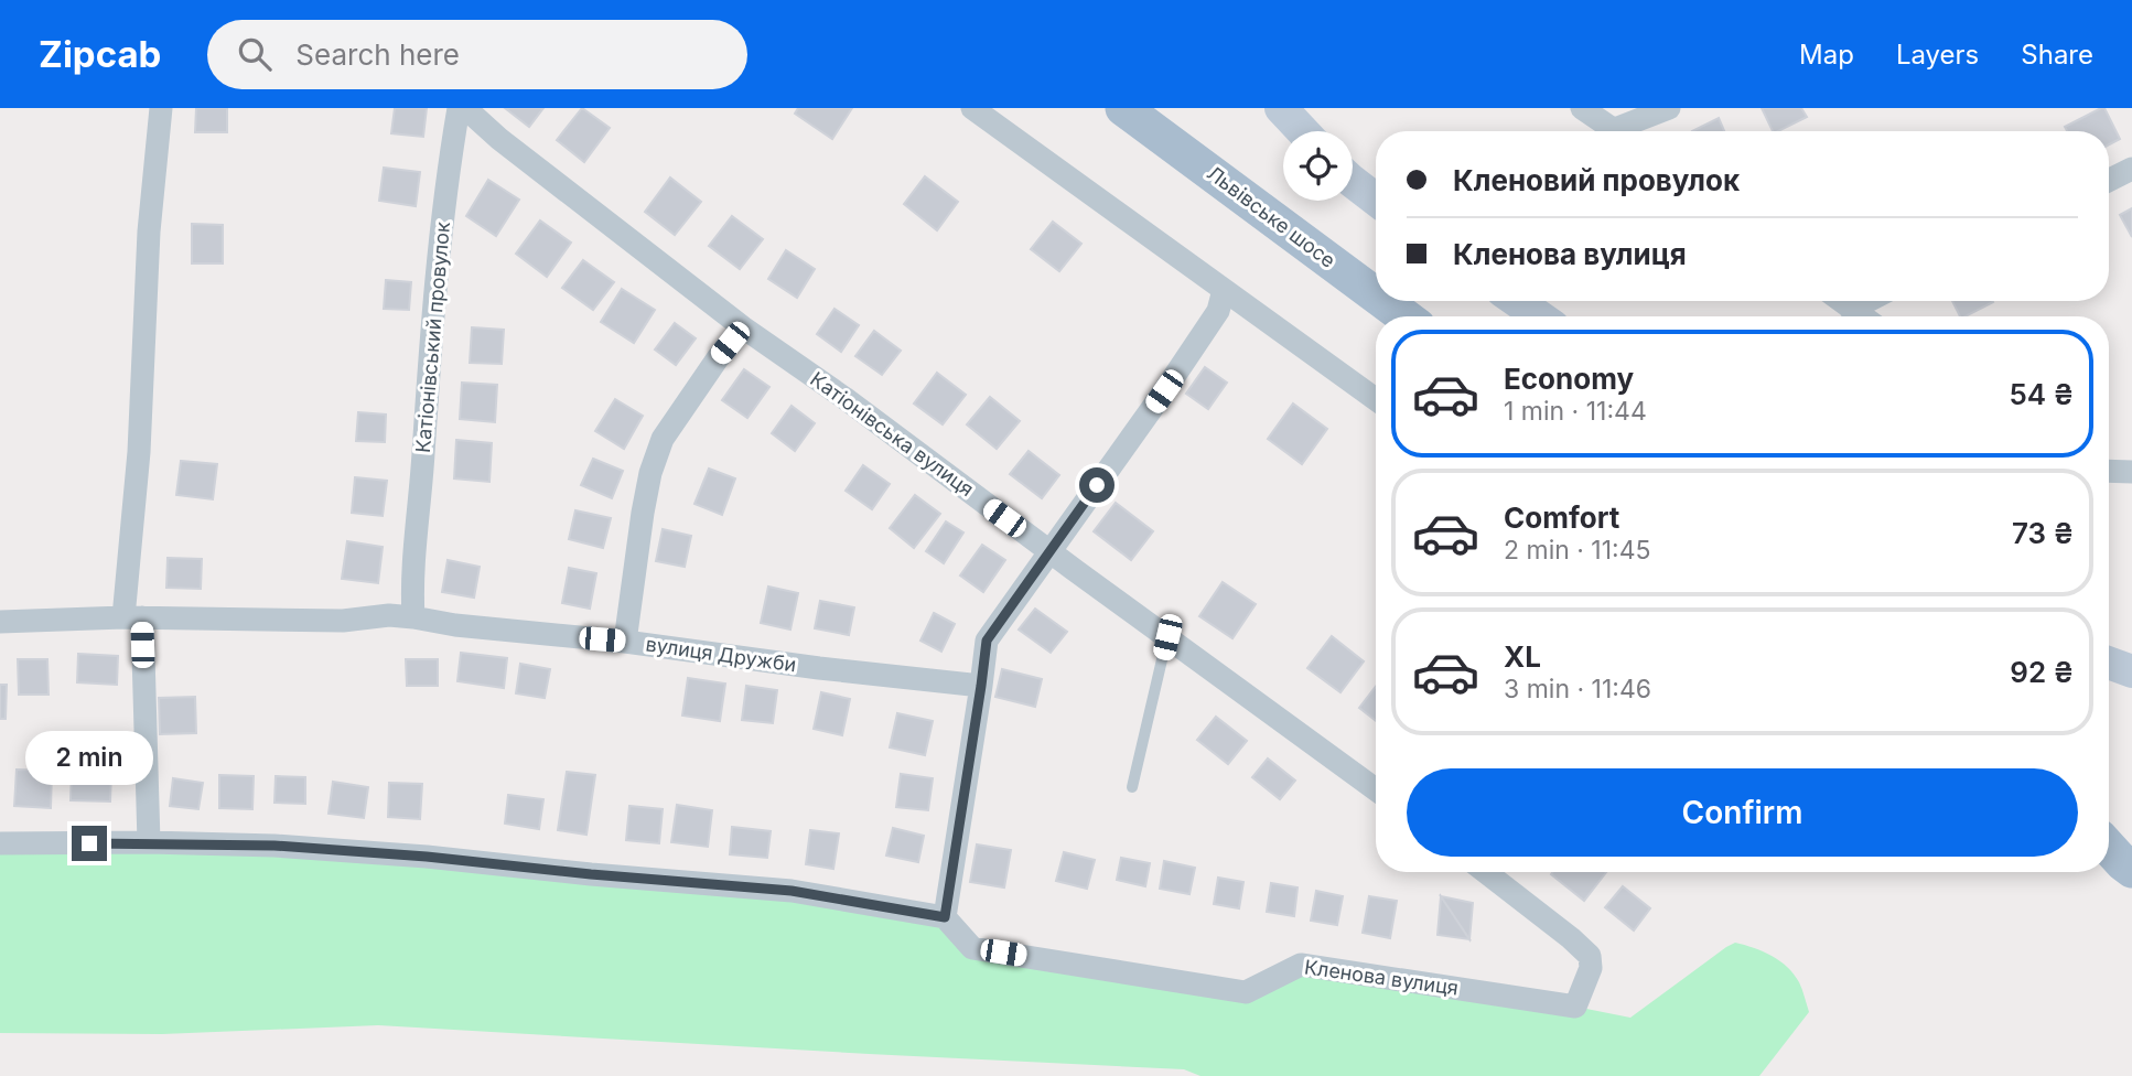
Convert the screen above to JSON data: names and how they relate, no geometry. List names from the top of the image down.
{
  "streets": {
    "main road": ["Львівське шосе"],
    "street": [
      "Катіонівський провулок",
      "Катіонівська вулиця",
      "вулиця Дружби",
      "Кленова вулиця"
    ]
  },
  "crossings": [
    ["Катіонівський провулок", "вулиця Дружби"]
  ],
  "page": {
    "header": "Zipcab",
    "search": "Search here",
    "nav": ["Map", "Layers", "Share"],
    "banner": ["Кленовий провулок", "Кленова вулиця"],
    "list": [
      {
        "name": "Economy",
        "note": "1 min · 11:44",
        "value": "54 ₴"
      },
      {
        "name": "Comfort",
        "note": "2 min · 11:45",
        "value": "73 ₴"
      },
      {
        "name": "XL",
        "note": "3 min · 11:46",
        "value": "92 ₴"
      }
    ],
    "bubble": "2 min",
    "buttons": "Confirm"
  }
}
